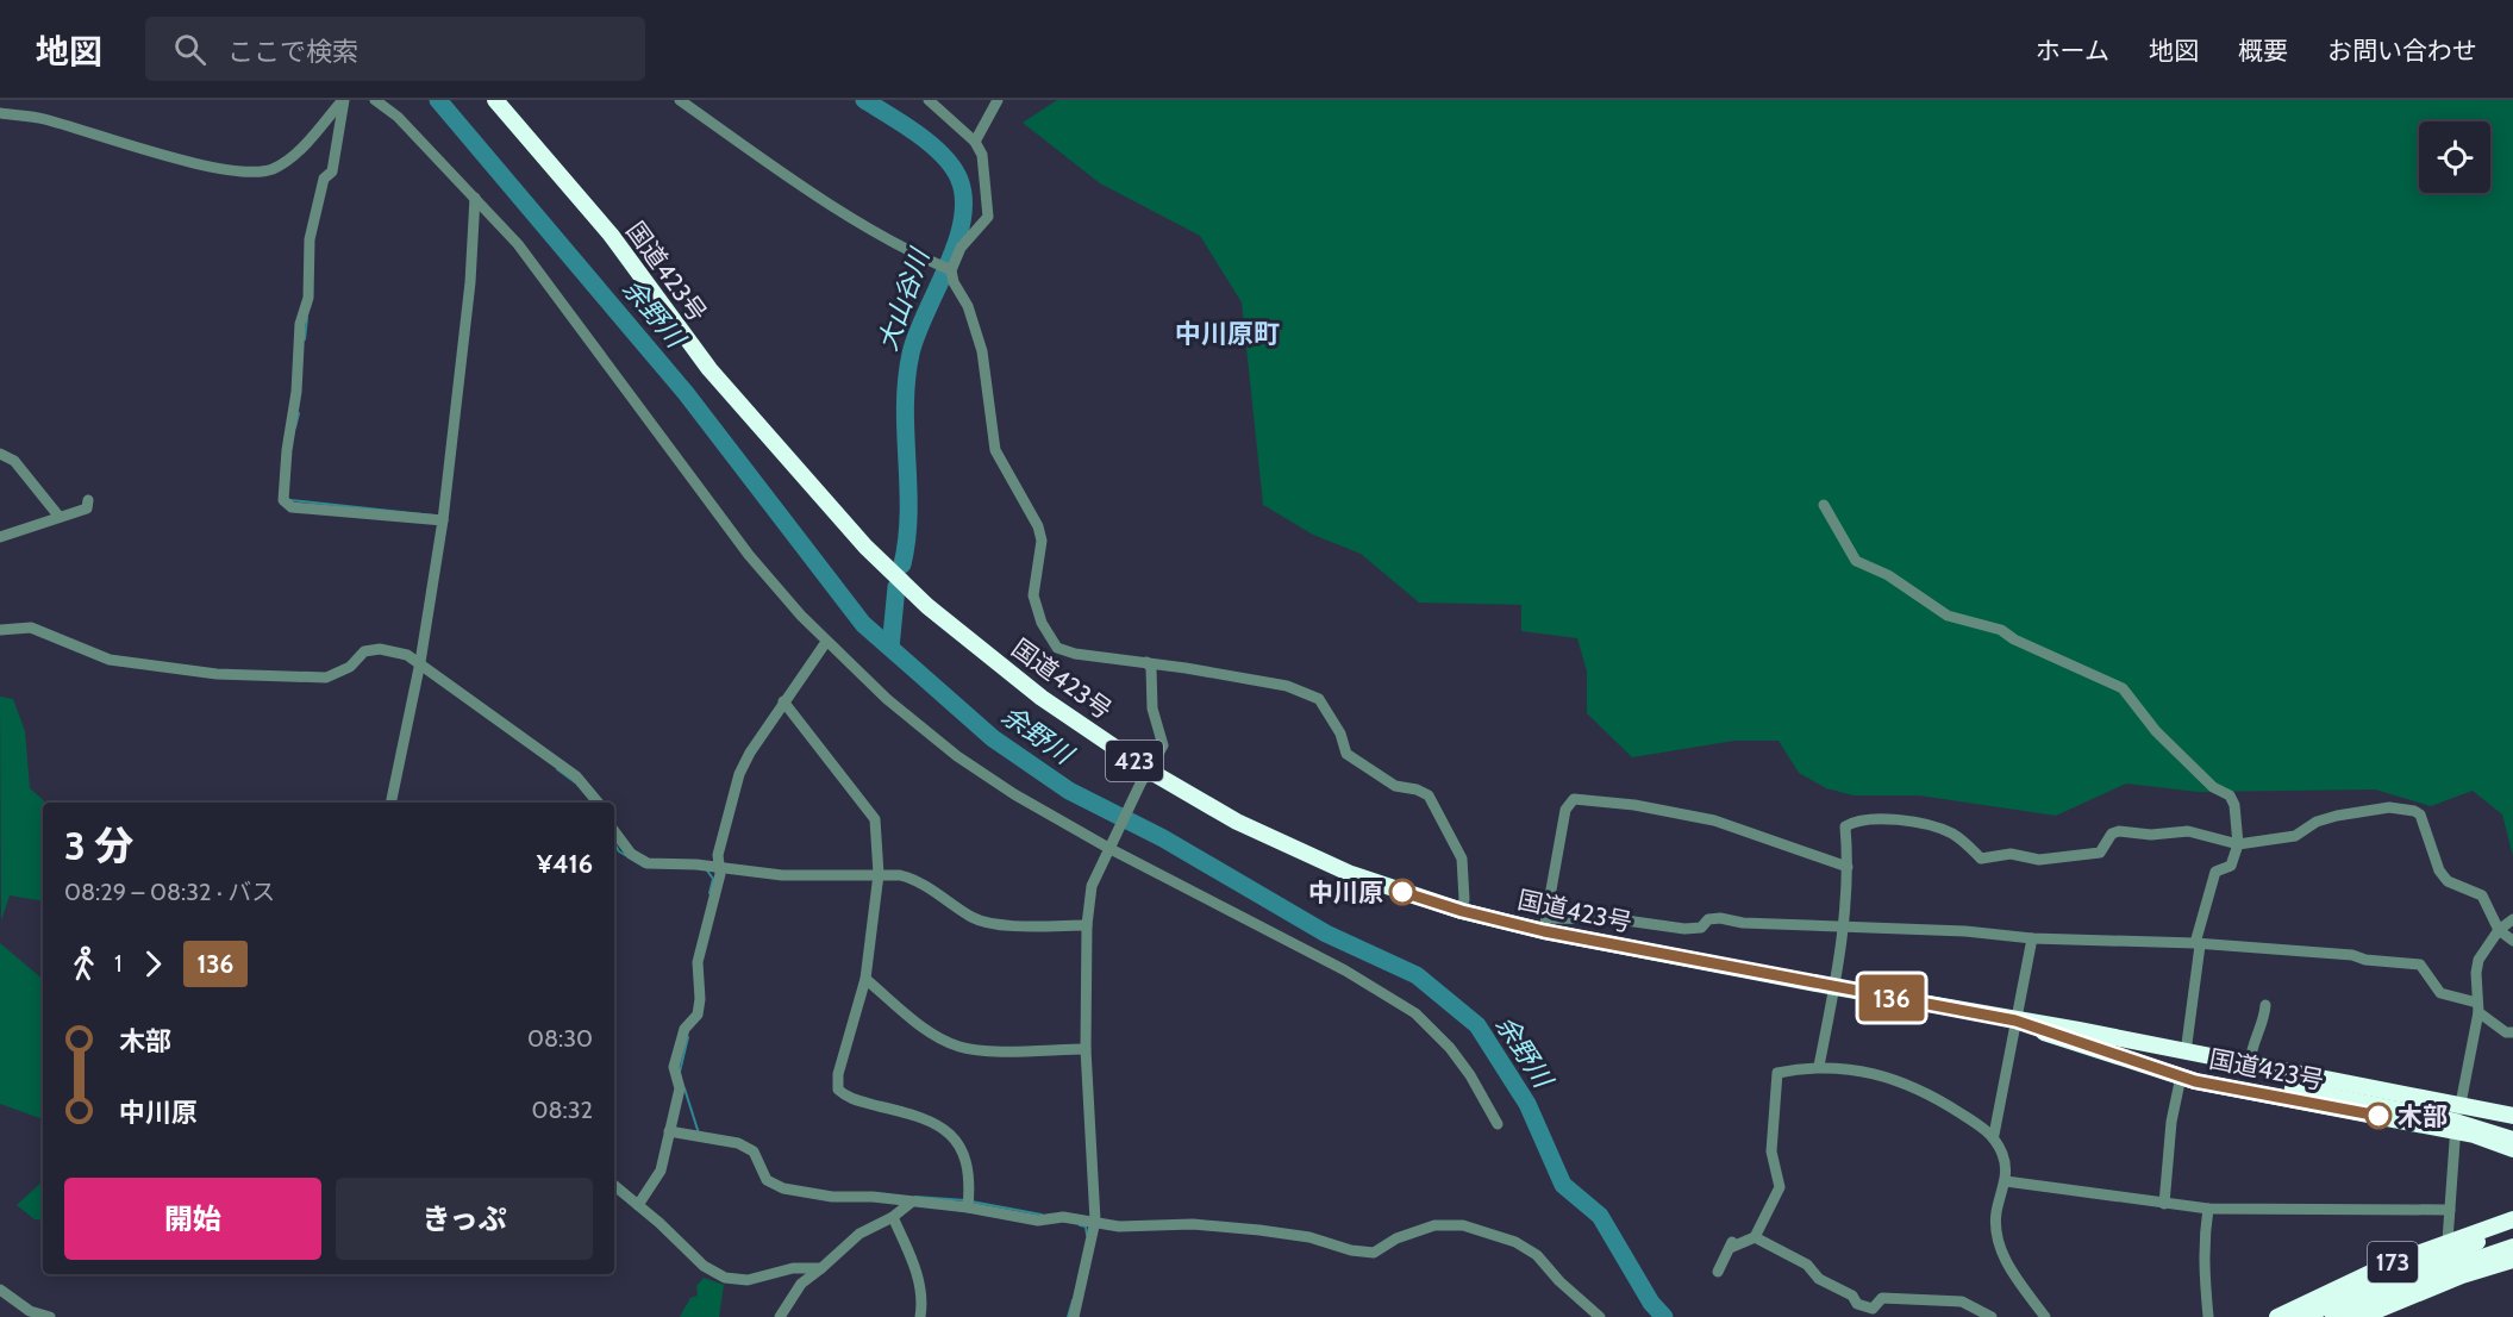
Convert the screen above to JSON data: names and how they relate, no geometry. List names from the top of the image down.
{
  "streets": {
    "highway": ["国道423号", "423", "173"]
  },
  "districts": ["中川原町"],
  "water": ["大山谷川", "余野川"],
  "places": ["中川原", "木部"],
  "lines": ["bus line 136"],
  "page": {
    "header": "地図",
    "search": "ここで検索",
    "nav": [
      "ホーム",
      "地図",
      "概要",
      "お問い合わせ"
    ],
    "on_map": "136",
    "heading": ["3 分", "08:29 – 08:32 · バス", "¥416"],
    "legs": ["1", "136"],
    "list": [
      {
        "name": "木部",
        "value": "08:30"
      },
      {
        "name": "中川原",
        "value": "08:32"
      }
    ],
    "buttons": ["開始", "きっぷ"]
  }
}
